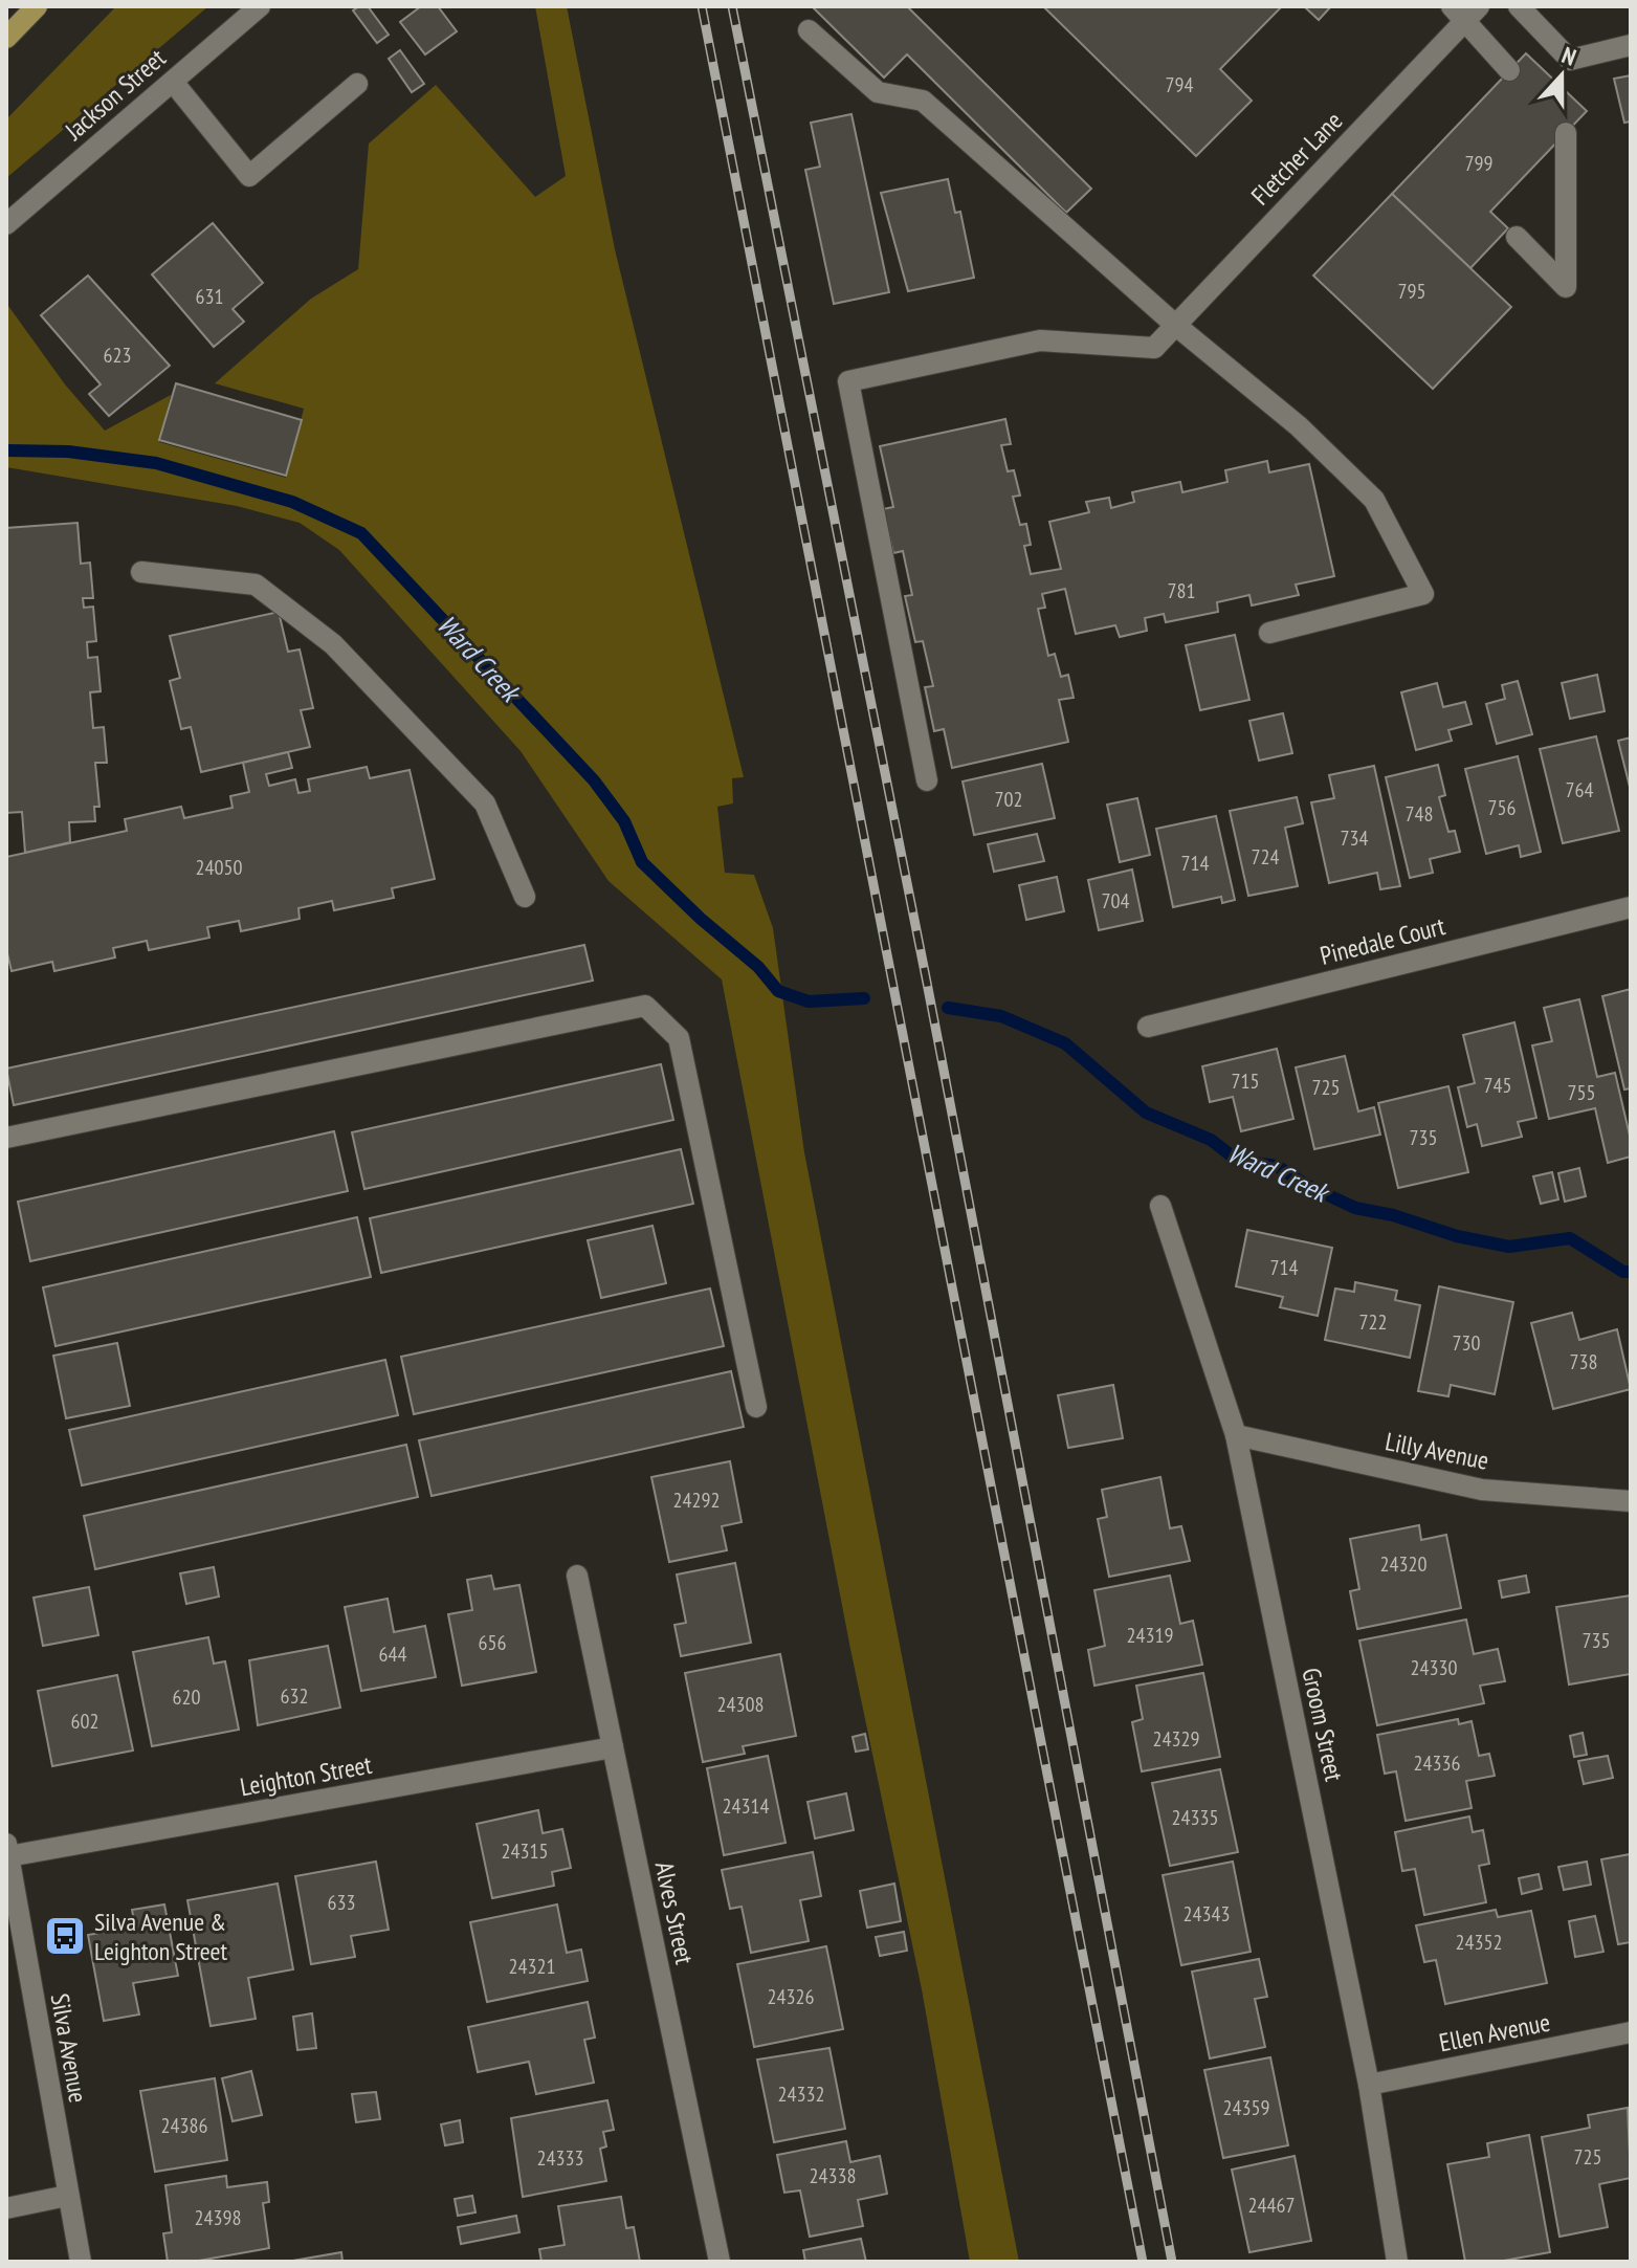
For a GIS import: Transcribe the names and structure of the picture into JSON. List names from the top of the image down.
{
  "streets": {
    "street": [
      "Jackson Street",
      "Fletcher Lane",
      "Pinedale Court",
      "Lilly Avenue",
      "Groom Street",
      "Leighton Street",
      "Alves Street",
      "Ellen Avenue",
      "Silva Avenue"
    ]
  },
  "crossings": [
    ["Lilly Avenue", "Groom Street"],
    ["Groom Street", "Ellen Avenue"],
    ["Leighton Street", "Alves Street"],
    ["Leighton Street", "Silva Avenue"]
  ],
  "water": ["Ward Creek"],
  "places": {
    "bus stop": ["Silva Avenue & Leighton Street"]
  },
  "house_numbers": [
    "794",
    "799",
    "795",
    "631",
    "623",
    "781",
    "764",
    "702",
    "756",
    "748",
    "734",
    "724",
    "714",
    "24050",
    "704",
    "715",
    "745",
    "725",
    "755",
    "735",
    "714",
    "722",
    "730",
    "738",
    "24292",
    "24320",
    "24319",
    "735",
    "656",
    "644",
    "24330",
    "632",
    "620",
    "24308",
    "602",
    "24329",
    "24336",
    "24314",
    "24335",
    "24315",
    "633",
    "24343",
    "24352",
    "24321",
    "24326",
    "24332",
    "24359",
    "24386",
    "725",
    "24333",
    "24338",
    "24467",
    "24398"
  ],
  "north": "top"
}
